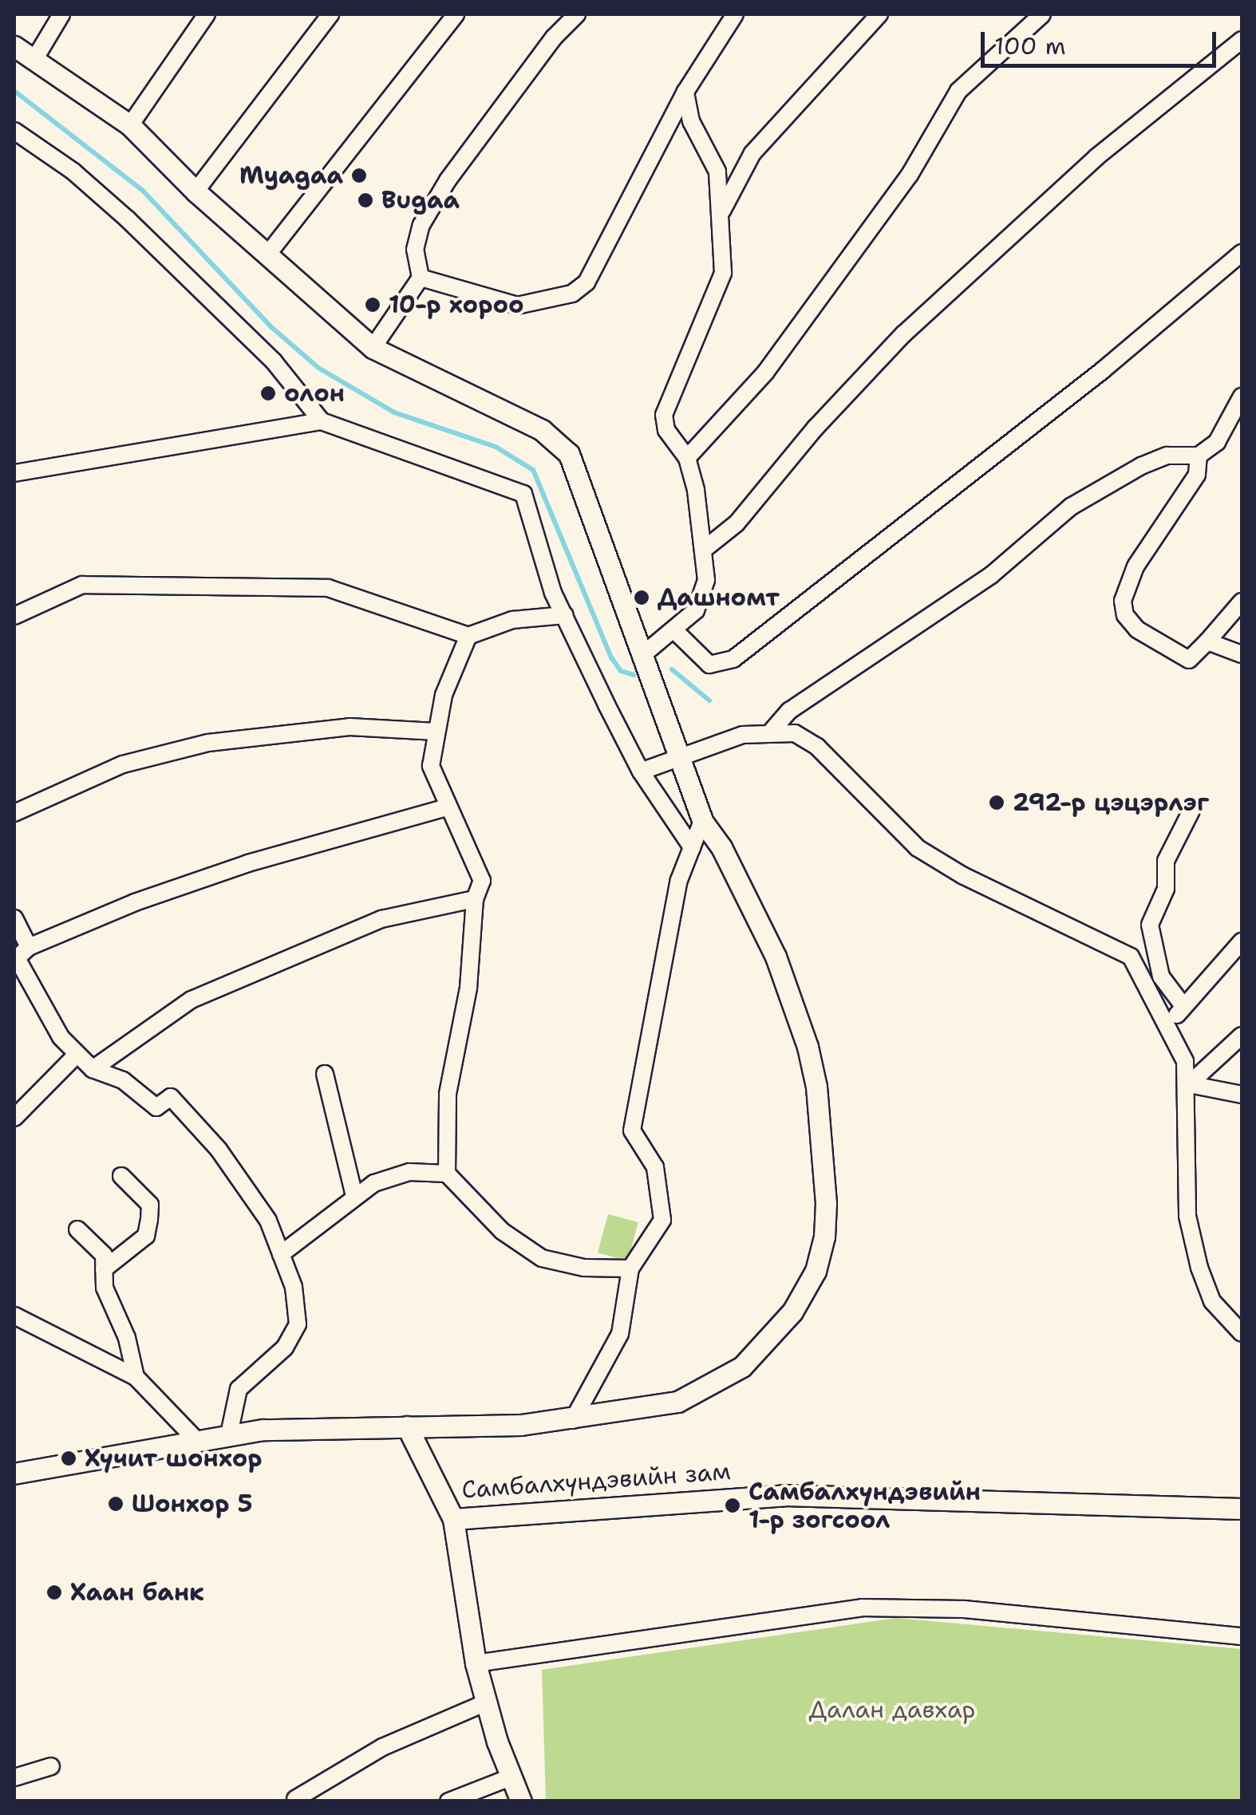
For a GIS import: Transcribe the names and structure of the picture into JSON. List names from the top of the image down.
{
  "streets": {
    "street": ["Самбалхүндэвийн зам"]
  },
  "parks": ["Далан давхар"],
  "places": [
    "Myagaa",
    "Bugaa",
    "10-р хороо",
    "олон",
    "Дашномт",
    "292-р цэцэрлэг",
    "Хүчит шонхор",
    "Шонхор 5",
    "Самбалхүндэвийн 1-р зогсоол",
    "Хаан банк"
  ],
  "scale_bar": "100 m"
}
